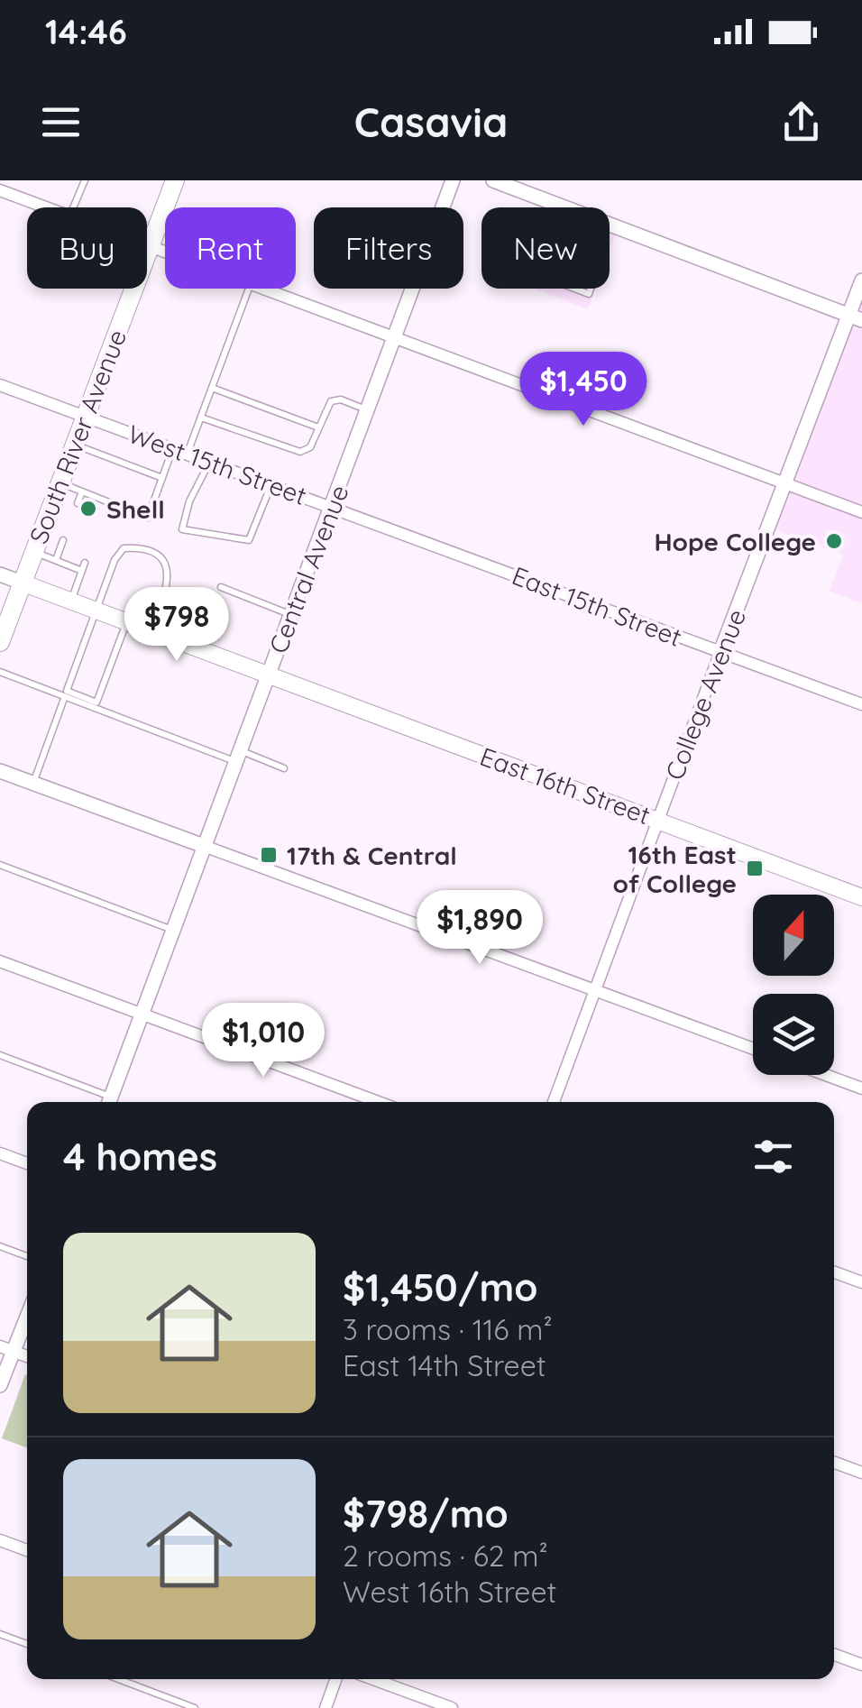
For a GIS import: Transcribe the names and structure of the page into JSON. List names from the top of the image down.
{
  "streets": {
    "main road": ["South River Avenue", "East 16th Street"],
    "street": [
      "West 15th Street",
      "Central Avenue",
      "East 15th Street",
      "College Avenue"
    ]
  },
  "crossings": [
    ["South River Avenue", "West 15th Street"],
    ["South River Avenue", "East 16th Street"],
    ["West 15th Street", "Central Avenue"],
    ["West 15th Street", "East 15th Street"],
    ["Central Avenue", "East 15th Street"],
    ["Central Avenue", "East 16th Street"],
    ["East 15th Street", "College Avenue"],
    ["College Avenue", "East 16th Street"]
  ],
  "places": {
    "other": ["Shell", "Hope College"],
    "transit": ["17th & Central", "16th East of College"]
  },
  "north": "top",
  "page": {
    "status": "14:46",
    "header": "Casavia",
    "chip": [
      "Buy",
      "Rent",
      "Filters",
      "New"
    ],
    "price": [
      "$1,450",
      "$798",
      "$1,890",
      "$1,010"
    ],
    "heading": "4 homes",
    "list": [
      {
        "name": "$1,450/mo",
        "note": "3 rooms · 116 m² · East 14th Street"
      },
      {
        "name": "$798/mo",
        "note": "2 rooms · 62 m² · West 16th Street"
      }
    ]
  }
}
